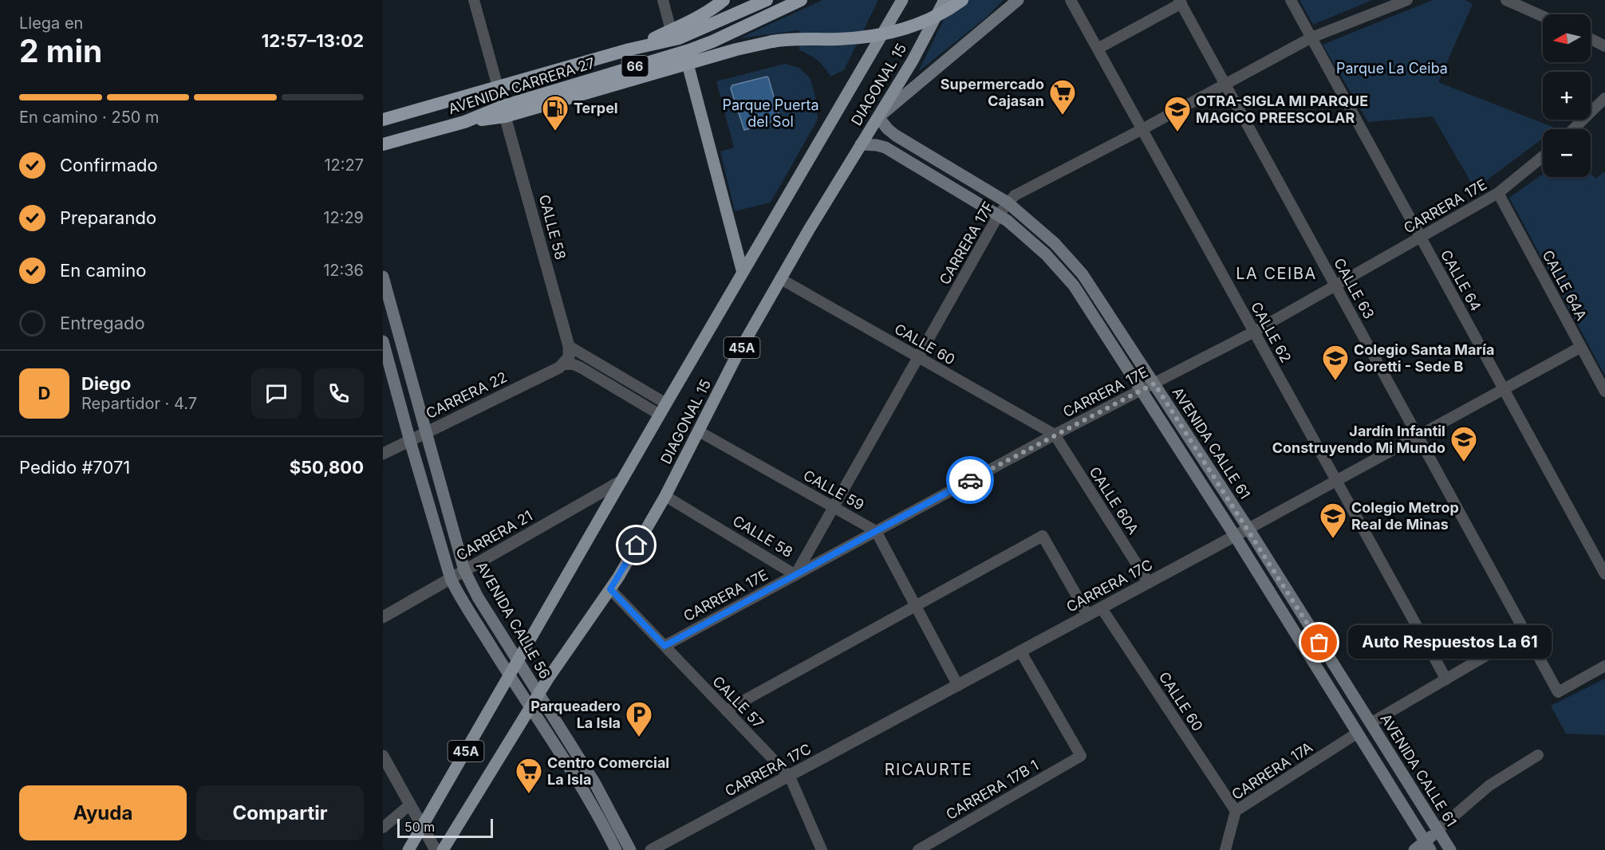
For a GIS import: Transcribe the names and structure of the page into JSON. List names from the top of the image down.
{
  "streets": {
    "highway": ["66", "AVENIDA CARRERA 27"],
    "main road": [
      "DIAGONAL 15",
      "45A",
      "AVENIDA CALLE 61",
      "AVENIDA CALLE 56"
    ],
    "street": [
      "CARRERA 17E",
      "CALLE 58",
      "CARRERA 17F",
      "CALLE 64",
      "CALLE 64A",
      "CALLE 63",
      "CALLE 62",
      "CALLE 60",
      "CARRERA 22",
      "CALLE 59",
      "CALLE 60A",
      "CARRERA 21",
      "CARRERA 17C",
      "CALLE 57",
      "CARRERA 17A",
      "CARRERA 17B 1"
    ]
  },
  "crossings": [
    ["DIAGONAL 15", "CALLE 58"],
    ["DIAGONAL 15", "CALLE 60"],
    ["DIAGONAL 15", "AVENIDA CALLE 61"],
    ["DIAGONAL 15", "CALLE 59"],
    ["DIAGONAL 15", "CARRERA 21"],
    ["DIAGONAL 15", "AVENIDA CALLE 56"],
    ["DIAGONAL 15", "CALLE 57"],
    ["CARRERA 17E", "CALLE 58"],
    ["CARRERA 17E", "CARRERA 17F"],
    ["CARRERA 17E", "CALLE 64"],
    ["CARRERA 17E", "CALLE 64A"],
    ["CARRERA 17E", "CALLE 63"],
    ["CARRERA 17E", "CALLE 62"],
    ["CARRERA 17E", "CALLE 60"],
    ["CARRERA 17E", "AVENIDA CALLE 61"],
    ["CARRERA 17E", "CALLE 59"],
    ["CARRERA 17E", "CALLE 60A"],
    ["CARRERA 17E", "CALLE 57"],
    ["CALLE 58", "CARRERA 17F"],
    ["CARRERA 17F", "CALLE 64"],
    ["CARRERA 17F", "CALLE 63"],
    ["CARRERA 17F", "CALLE 62"],
    ["CARRERA 17F", "CALLE 60"],
    ["CARRERA 17F", "AVENIDA CALLE 61"],
    ["CARRERA 17F", "CALLE 59"],
    ["CALLE 64", "CARRERA 17C"],
    ["CALLE 64A", "CARRERA 17C"],
    ["CALLE 63", "CARRERA 17C"],
    ["CALLE 62", "CARRERA 17C"],
    ["CALLE 60", "CALLE 60A"],
    ["CALLE 60", "CARRERA 17C"],
    ["CALLE 60", "CARRERA 17A"],
    ["CARRERA 22", "AVENIDA CALLE 56"],
    ["AVENIDA CALLE 61", "CARRERA 17C"],
    ["AVENIDA CALLE 61", "CARRERA 17A"],
    ["CALLE 60A", "CARRERA 17C"],
    ["CARRERA 21", "AVENIDA CALLE 56"],
    ["CARRERA 17C", "CALLE 57"],
    ["CARRERA 17C", "CARRERA 17B 1"]
  ],
  "districts": ["LA CEIBA", "RICAURTE"],
  "parks": ["Parque La Ceiba", "Parque Puerta del Sol"],
  "places": {
    "supermarket": ["Supermercado Cajasan", "Centro Comercial La Isla"],
    "fuel station": ["Terpel"],
    "school or university": [
      "OTRA-SIGLA MI PARQUE MAGICO PREESCOLAR",
      "Colegio Santa María Goretti - Sede B",
      "Jardín Infantil Construyendo Mi Mundo",
      "Colegio Metrop Real de Minas"
    ],
    "other": ["Auto Respuestos La 61"],
    "parking": ["Parqueadero La Isla"]
  },
  "scale_bar": "50 m",
  "north": "left",
  "page": {
    "heading": ["2 min", "Llega en", "12:57–13:02"],
    "panel": [
      "Diego",
      "Repartidor · 4.7",
      "Pedido #7071",
      "$50,800"
    ],
    "map_buttons": ["+", "−"],
    "bar": "En camino · 250 m",
    "list": [
      ["Confirmado", "12:27"],
      ["Preparando", "12:29"],
      ["En camino", "12:36"],
      "Entregado"
    ],
    "round": "D",
    "bubble": "Auto Respuestos La 61",
    "buttons": ["Ayuda", "Compartir"],
    "scale": "50 m"
  }
}
